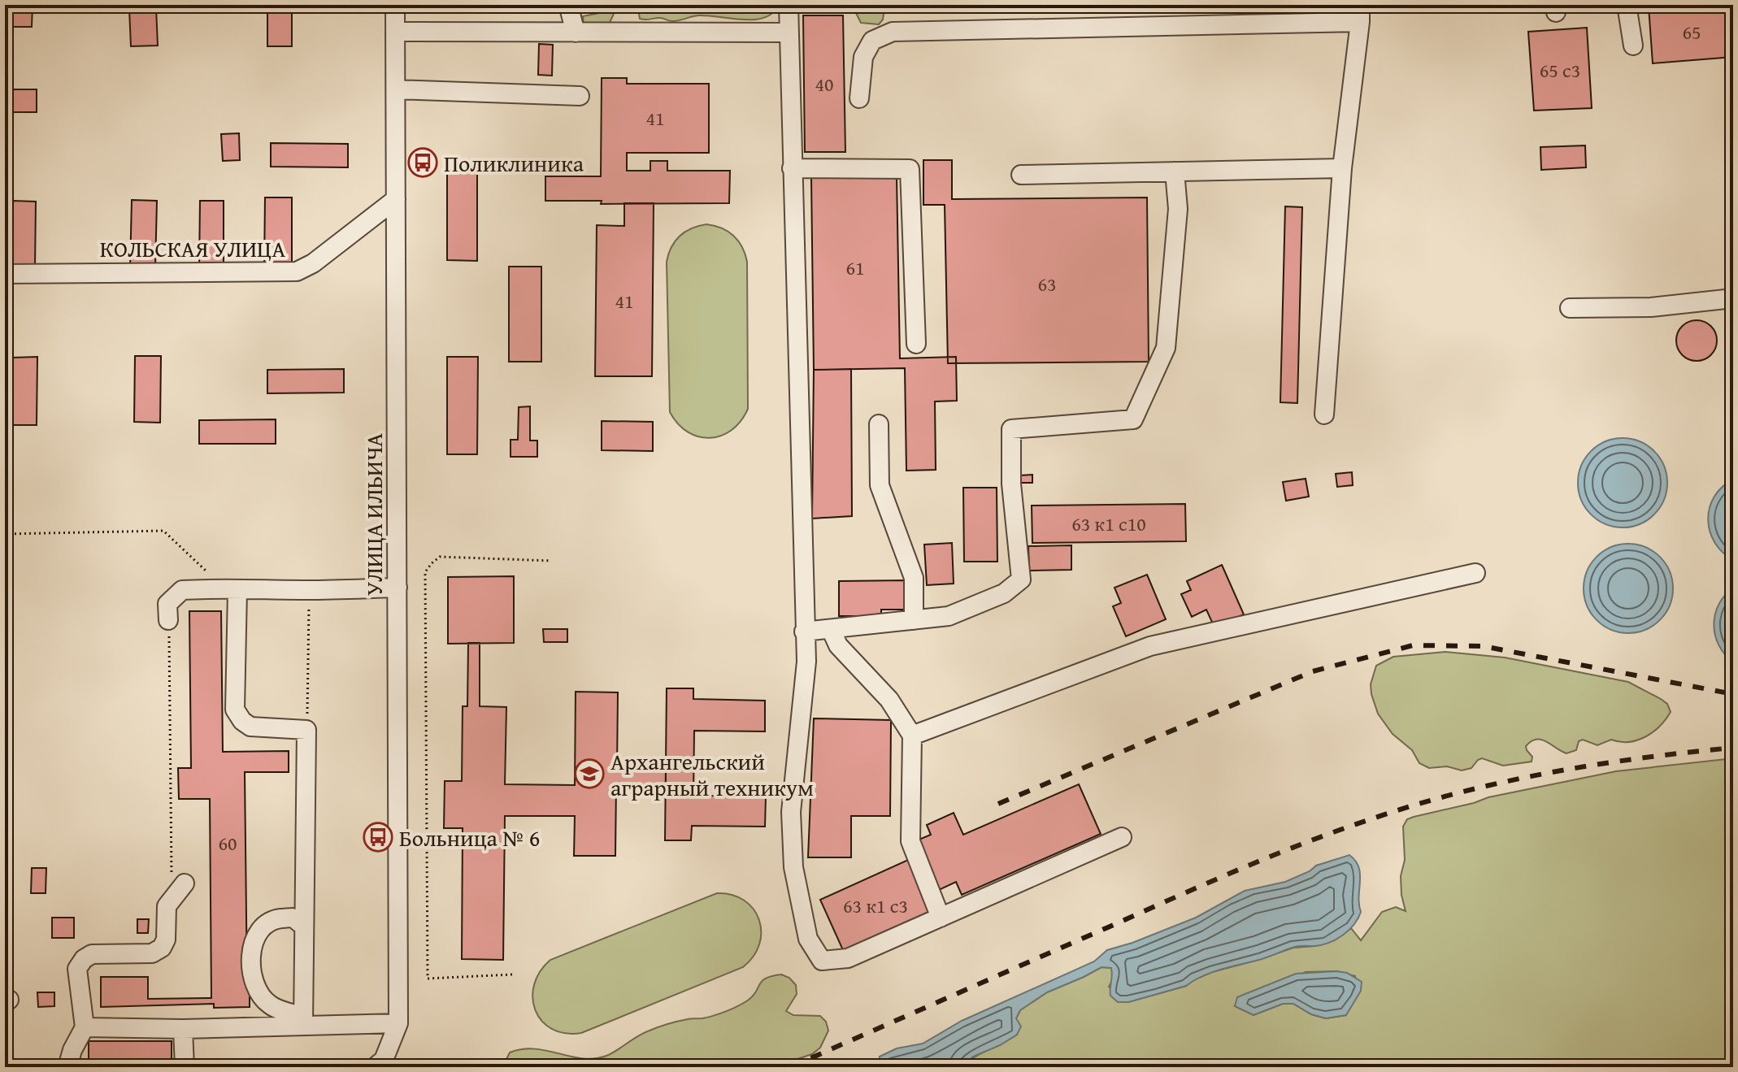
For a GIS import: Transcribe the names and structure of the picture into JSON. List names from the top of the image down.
{
  "streets": {
    "street": ["КОЛЬСКАЯ УЛИЦА", "УЛИЦА ИЛЬИЧА"]
  },
  "crossings": [
    ["КОЛЬСКАЯ УЛИЦА", "УЛИЦА ИЛЬИЧА"]
  ],
  "places": {
    "bus stop": ["Поликлиника", "Больница № 6"],
    "school or university": ["Архангельский аграрный техникум"]
  },
  "house_numbers": [
    "65",
    "65 с3",
    "40",
    "41",
    "61",
    "63",
    "41",
    "63 к1 с10",
    "60",
    "63 к1 с3"
  ]
}
